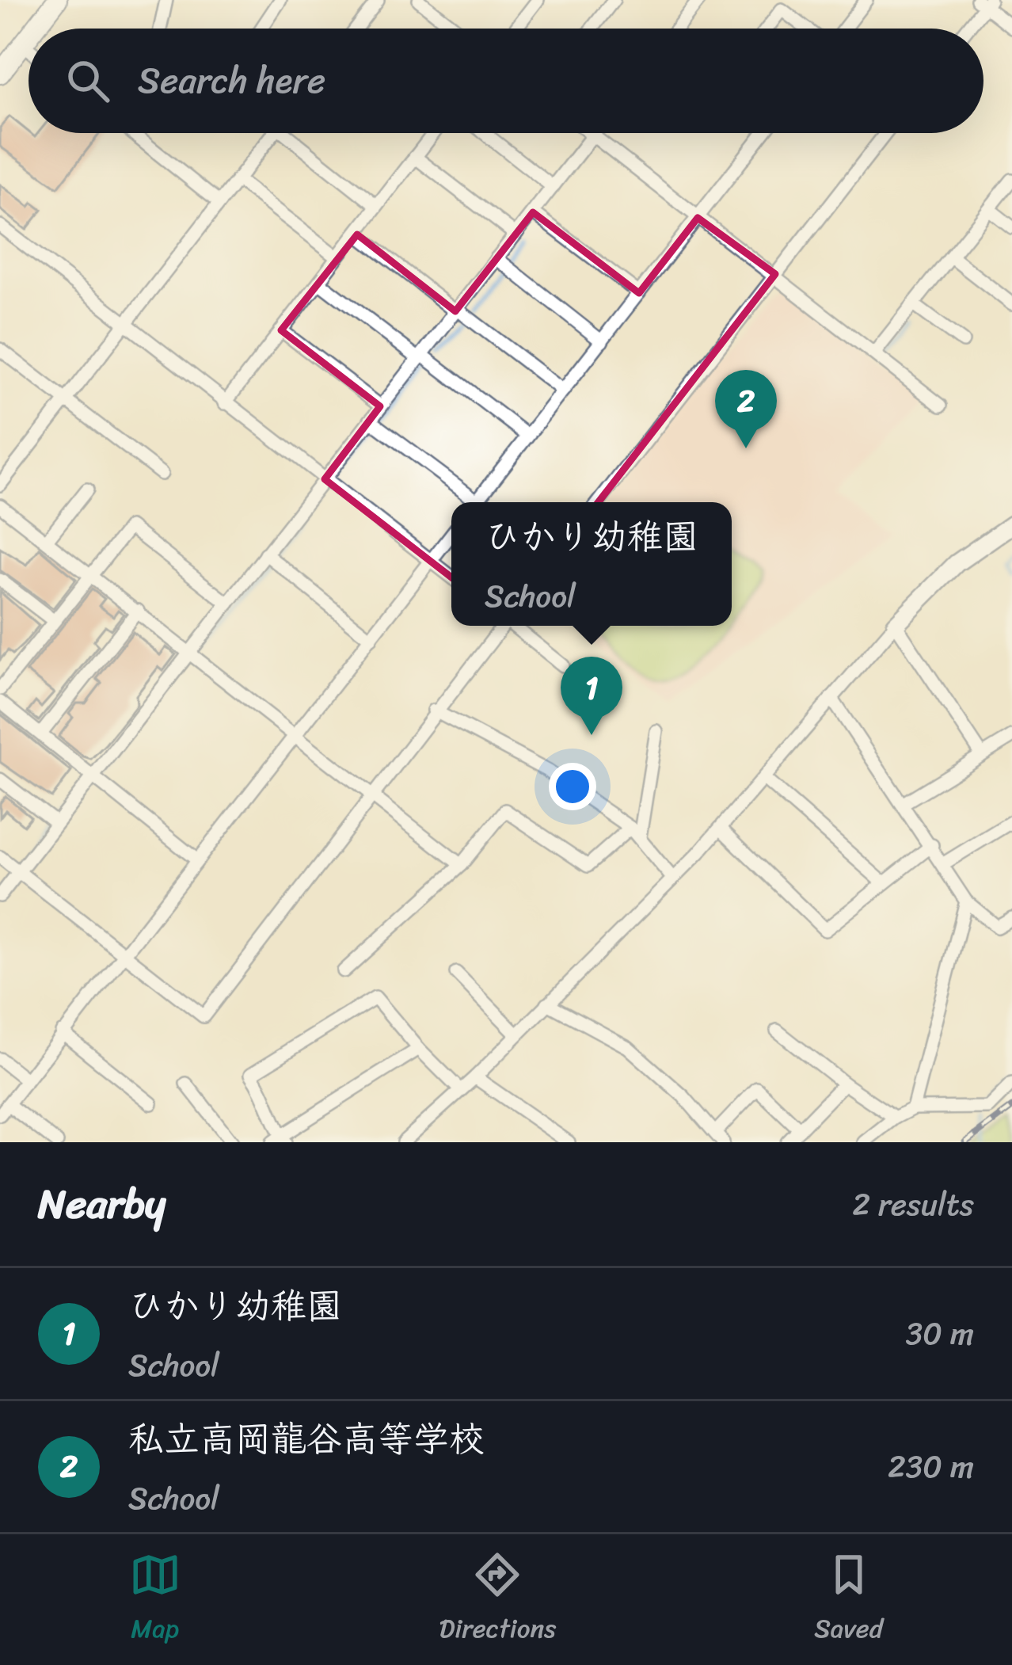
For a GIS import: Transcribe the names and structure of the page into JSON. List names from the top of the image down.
{
  "page": {
    "search": "Search here",
    "pins": ["2", "1"],
    "popup": ["ひかり幼稚園", "School"],
    "heading": ["Nearby", "2 results"],
    "list": [
      {
        "mark": "1",
        "name": "ひかり幼稚園",
        "note": "School",
        "value": "30 m"
      },
      {
        "mark": "2",
        "name": "私立高岡龍谷高等学校",
        "note": "School",
        "value": "230 m"
      }
    ],
    "nav": ["Map", "Directions", "Saved"]
  }
}
